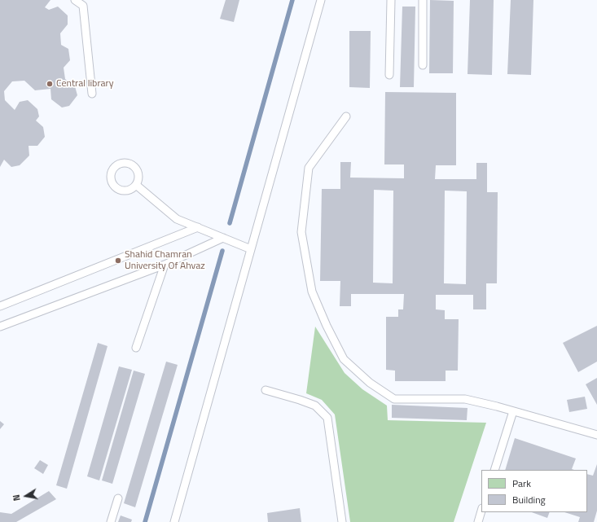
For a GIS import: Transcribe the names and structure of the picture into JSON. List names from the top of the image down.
{
  "places": ["Central library", "Shahid Chamran University Of Ahvaz"],
  "legend": ["Park", "Building"],
  "north": "left"
}
